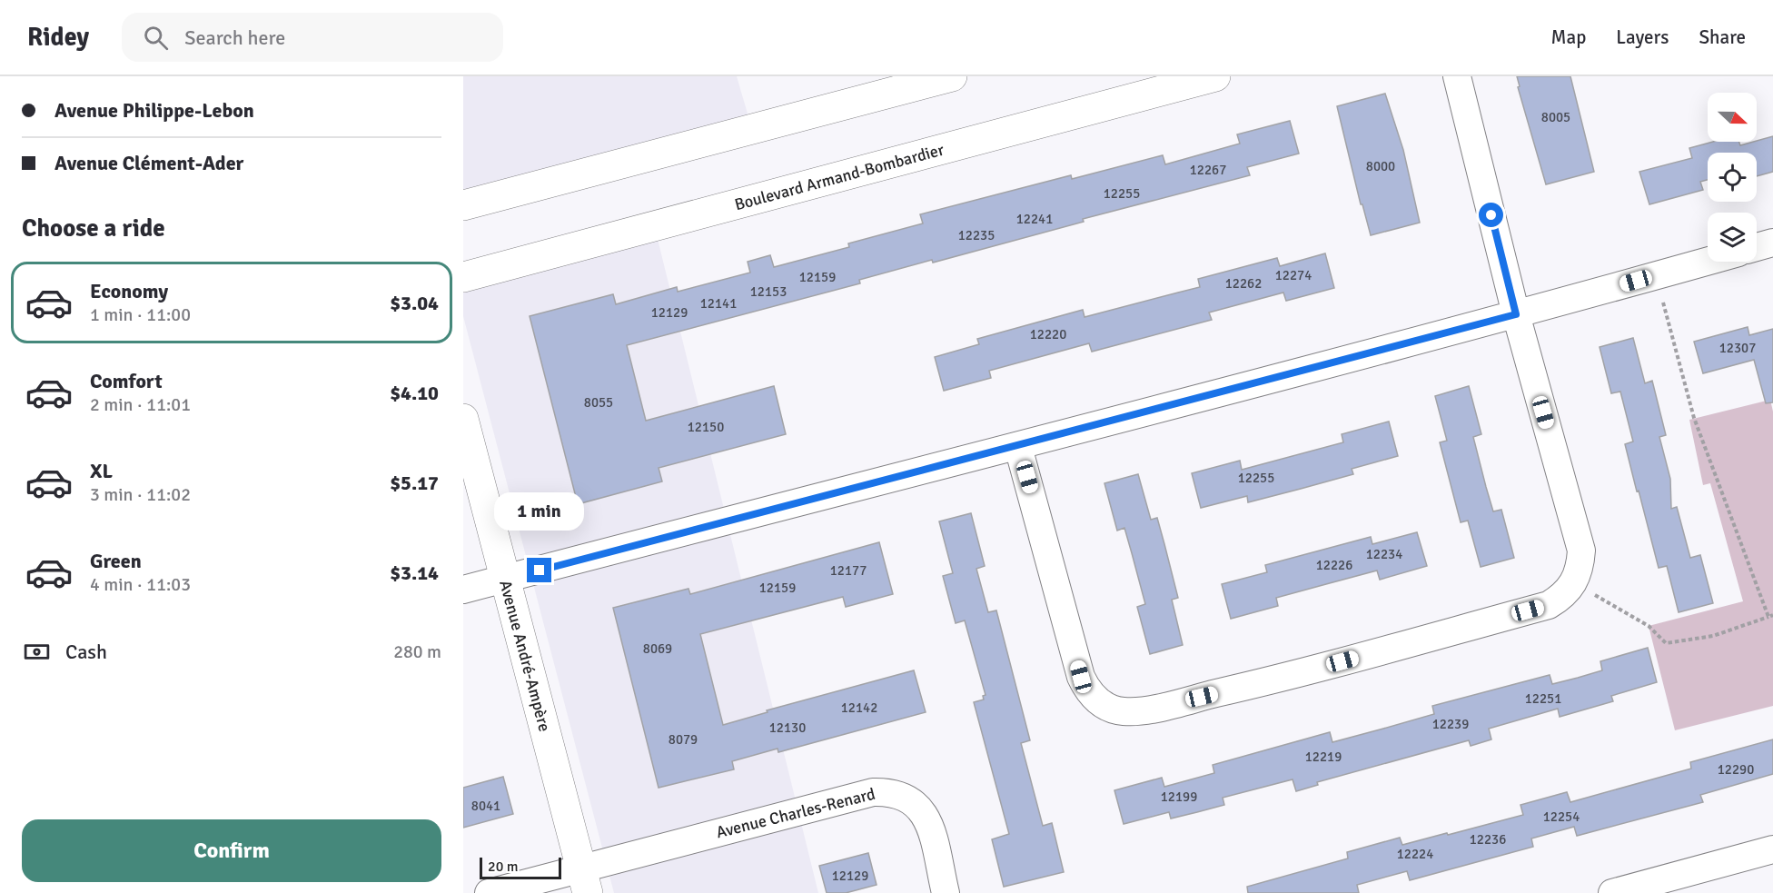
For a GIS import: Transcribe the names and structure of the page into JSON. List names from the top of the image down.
{
  "streets": {
    "street": ["Boulevard Armand-Bombardier", "Avenue André-Ampère", "Avenue Charles-Renard"]
  },
  "crossings": [
    ["Avenue André-Ampère", "Avenue Charles-Renard"]
  ],
  "house_numbers": [
    "8005",
    "8000",
    "12267",
    "12255",
    "12241",
    "12235",
    "12274",
    "12159",
    "12262",
    "12153",
    "12141",
    "12129",
    "12220",
    "12307",
    "8055",
    "12150",
    "12255",
    "12234",
    "12226",
    "12177",
    "12159",
    "8069",
    "12251",
    "12142",
    "12239",
    "12130",
    "8079",
    "12219",
    "12290",
    "12199",
    "8041",
    "12254",
    "12236",
    "12224",
    "12129"
  ],
  "scale_bar": "20 m",
  "north": "right",
  "page": {
    "header": "Ridey",
    "search": "Search here",
    "nav": ["Map", "Layers", "Share"],
    "banner": ["Avenue Philippe-Lebon", "Avenue Clément-Ader"],
    "heading": "Choose a ride",
    "list": [
      {
        "name": "Economy",
        "note": "1 min · 11:00",
        "value": "$3.04"
      },
      {
        "name": "Comfort",
        "note": "2 min · 11:01",
        "value": "$4.10"
      },
      {
        "name": "XL",
        "note": "3 min · 11:02",
        "value": "$5.17"
      },
      {
        "name": "Green",
        "note": "4 min · 11:03",
        "value": "$3.14"
      }
    ],
    "bubble": "1 min",
    "pay": ["Cash", "280 m"],
    "buttons": "Confirm",
    "scale": "20 m"
  }
}
